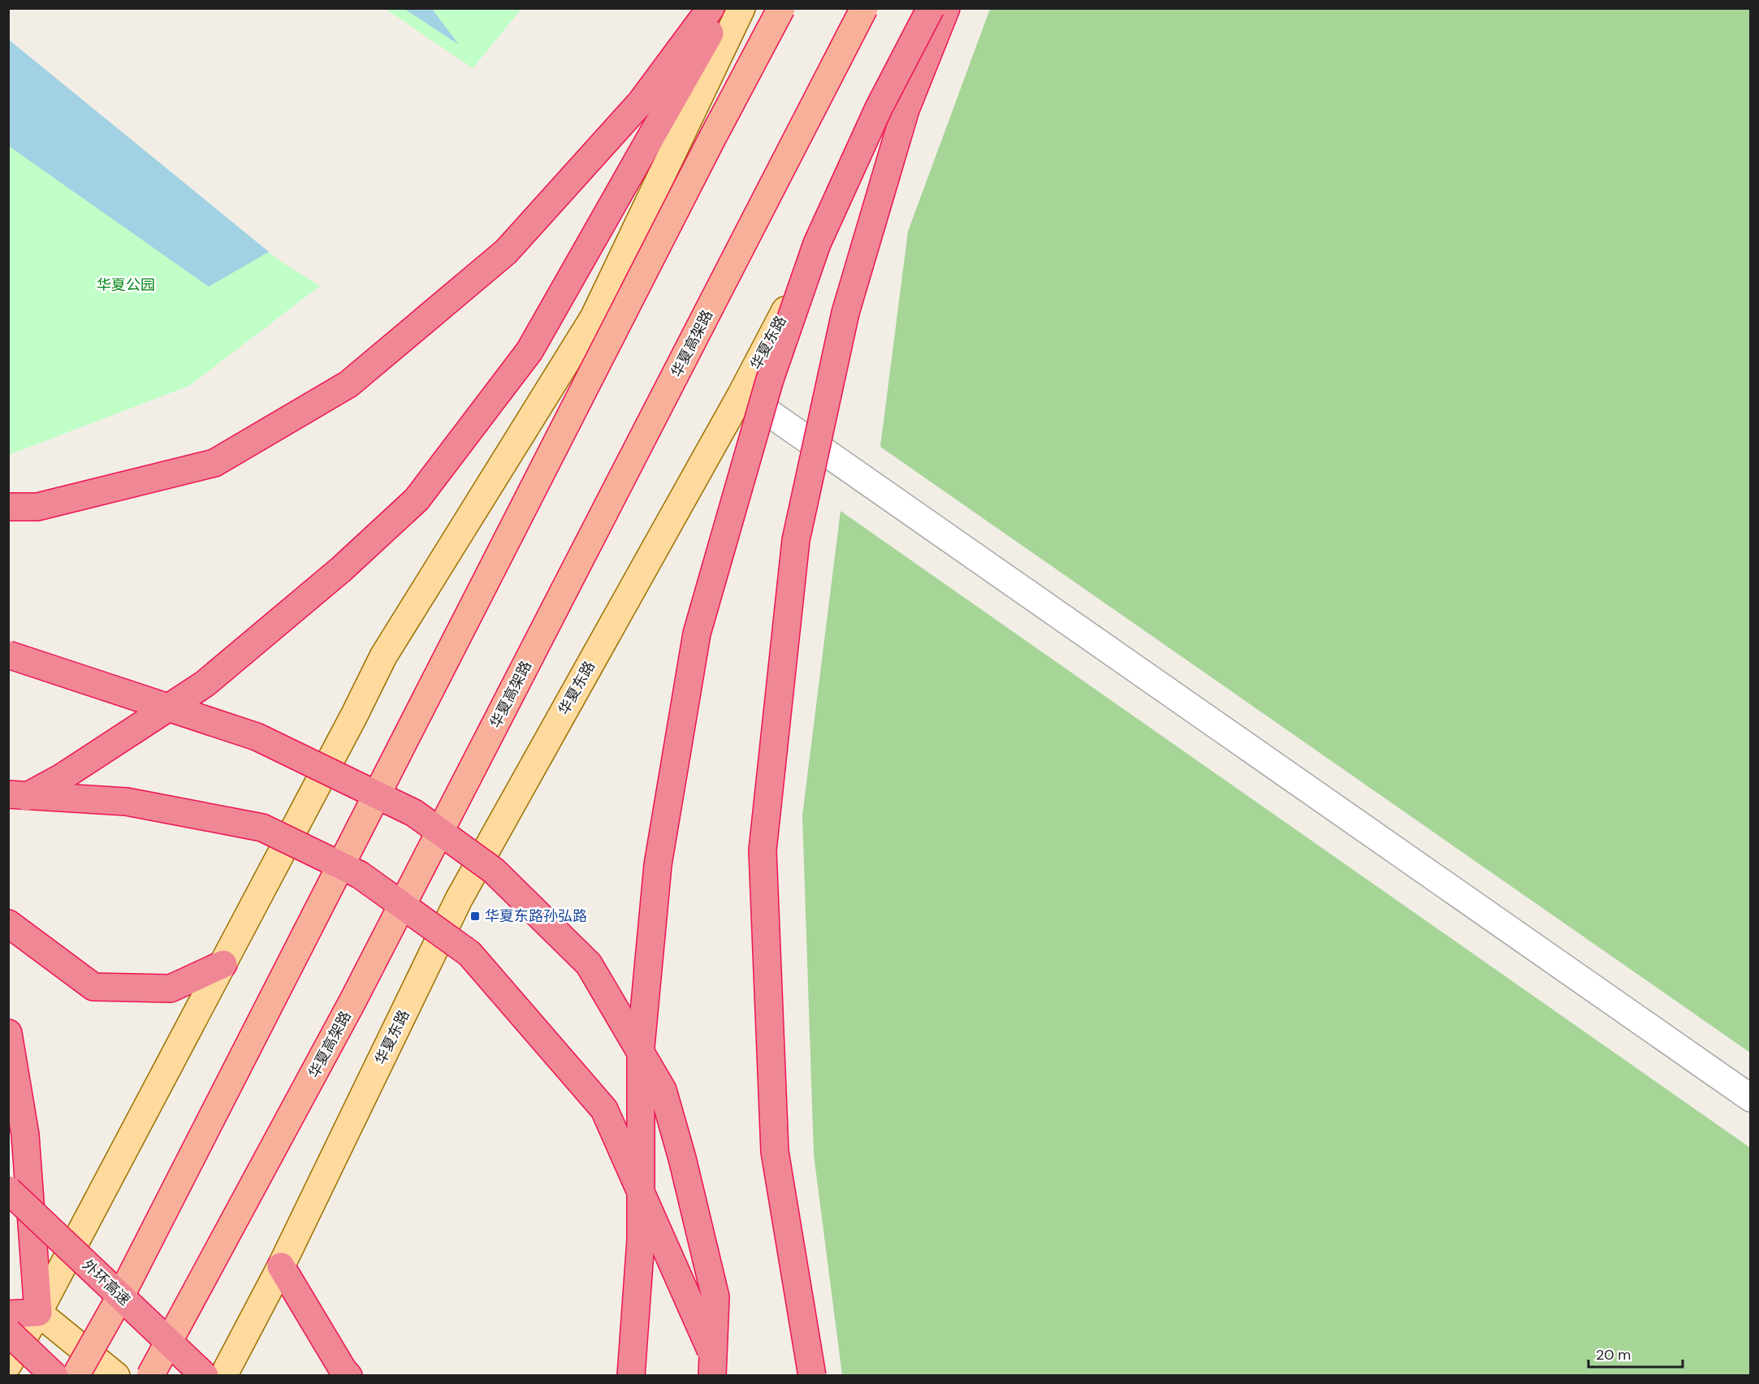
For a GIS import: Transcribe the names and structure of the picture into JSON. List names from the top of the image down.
{
  "streets": {
    "highway": ["华夏高架路", "外环高速"],
    "main road": ["华夏东路"]
  },
  "parks": ["华夏公园"],
  "places": {
    "transit": ["华夏东路孙弘路"]
  },
  "scale_bar": "20 m"
}
